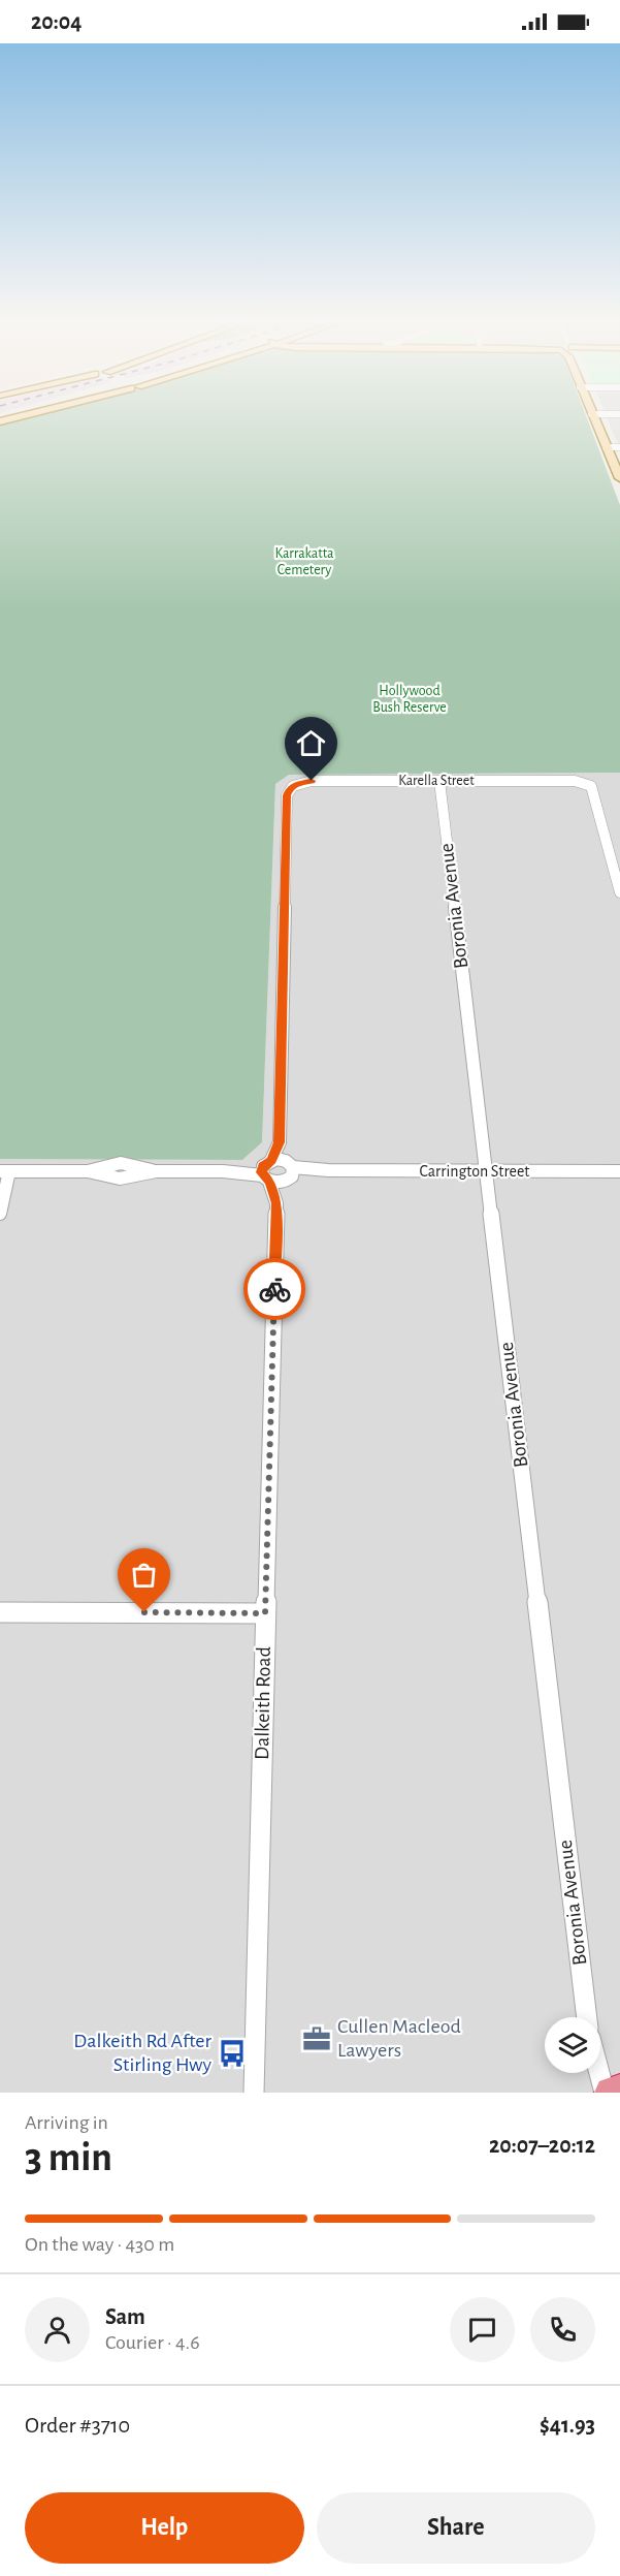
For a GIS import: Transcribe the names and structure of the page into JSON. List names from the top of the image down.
{
  "streets": {
    "street": [
      "Karella Street",
      "Boronia Avenue",
      "Carrington Street",
      "Dalkeith Road"
    ]
  },
  "crossings": [
    ["Karella Street", "Boronia Avenue"],
    ["Boronia Avenue", "Carrington Street"],
    ["Carrington Street", "Dalkeith Road"]
  ],
  "parks": ["Karrakatta Cemetery", "Hollywood Bush Reserve"],
  "places": {
    "office": ["Cullen Macleod Lawyers"],
    "bus stop": ["Dalkeith Rd After Stirling Hwy"]
  },
  "page": {
    "status": "20:04",
    "heading": ["3 min", "Arriving in", "20:07–20:12"],
    "panel": [
      "Sam",
      "Courier · 4.6",
      "Order #3710",
      "$41.93"
    ],
    "bar": "On the way · 430 m",
    "buttons": ["Help", "Share"]
  }
}
